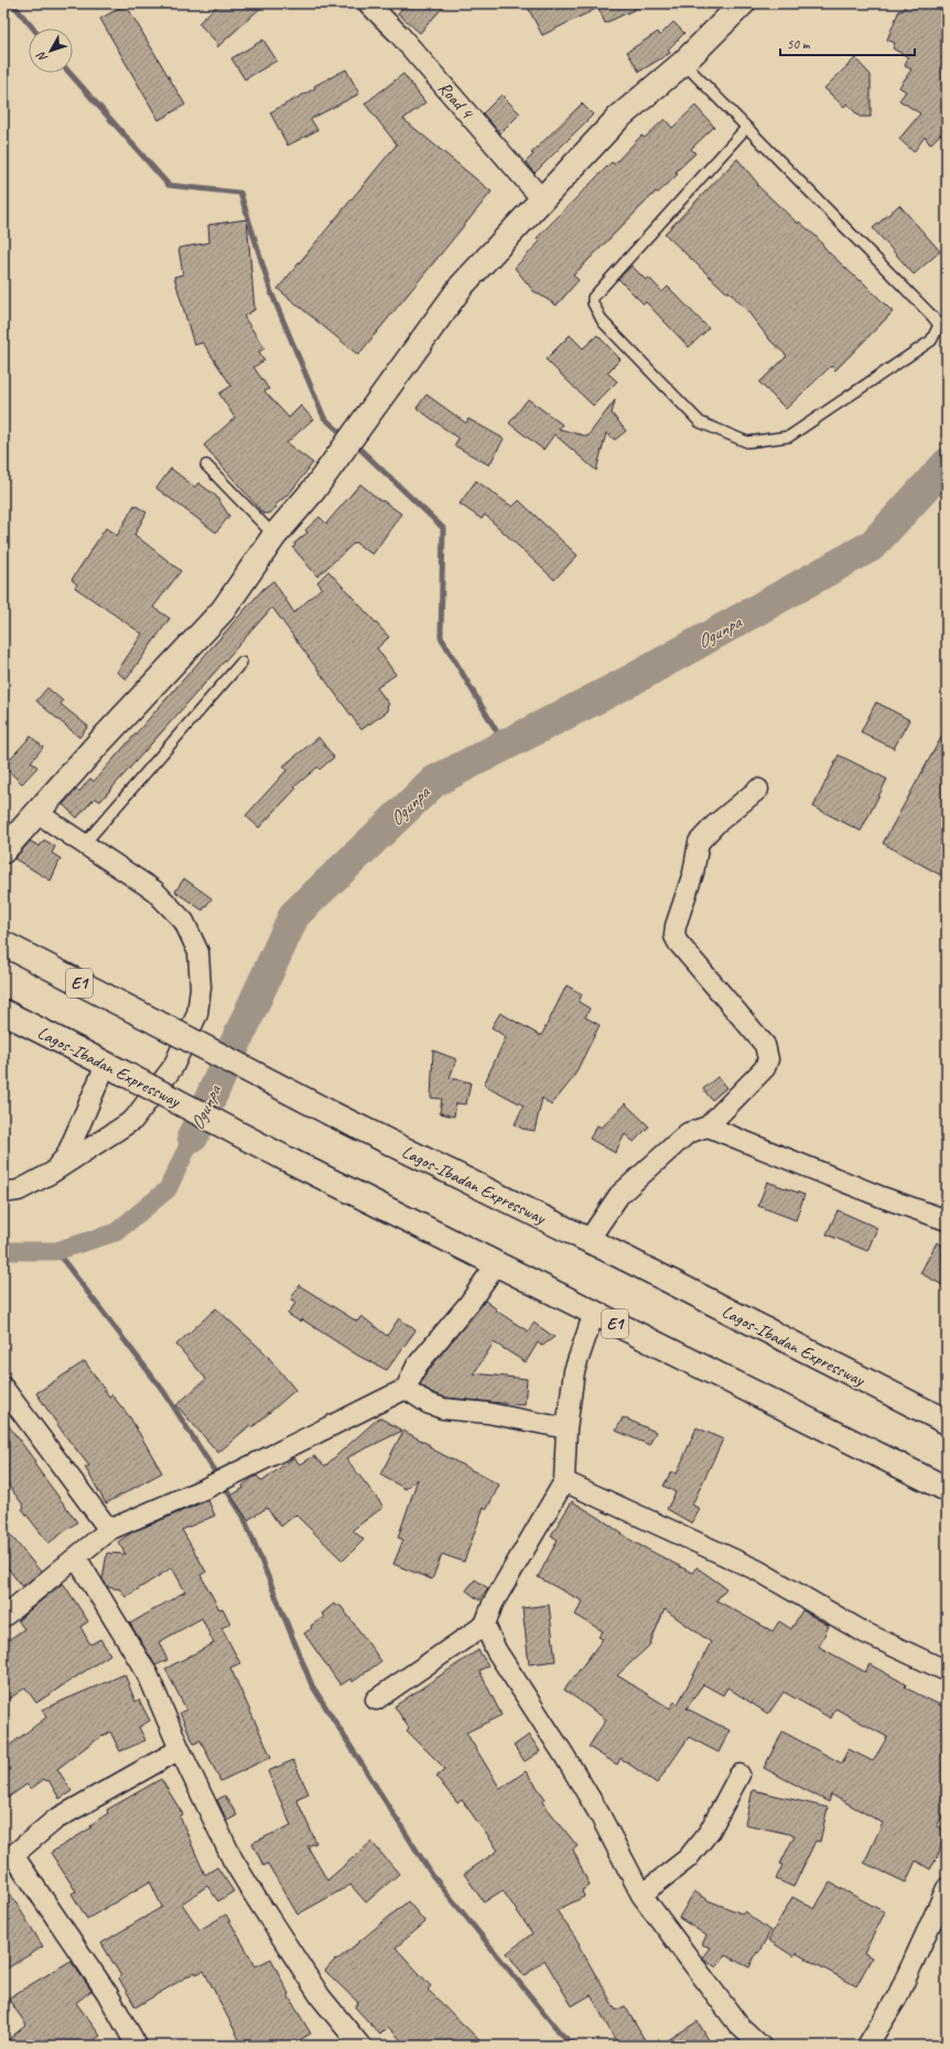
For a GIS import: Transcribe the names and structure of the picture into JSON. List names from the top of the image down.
{
  "streets": {
    "main road": ["E1", "Lagos-Ibadan Expressway"],
    "street": ["Road 4"]
  },
  "water": ["Ogunpa"],
  "scale_bar": "50 m",
  "north": "bottom left"
}
